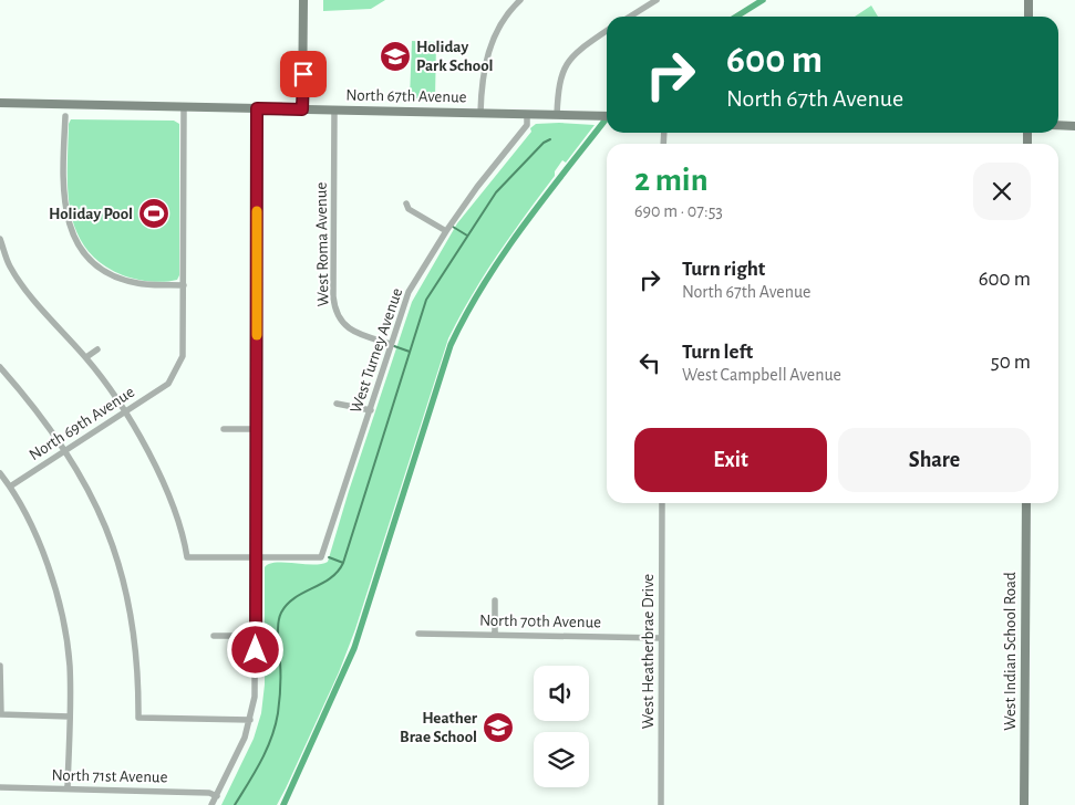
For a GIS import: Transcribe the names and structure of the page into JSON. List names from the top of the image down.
{
  "streets": {
    "main road": ["North 67th Avenue", "West Indian School Road"],
    "street": [
      "West Roma Avenue",
      "West Turney Avenue",
      "North 69th Avenue",
      "North 70th Avenue",
      "West Heatherbrae Drive",
      "North 71st Avenue"
    ]
  },
  "crossings": [
    ["North 67th Avenue", "West Roma Avenue"],
    ["North 67th Avenue", "West Turney Avenue"],
    ["West Roma Avenue", "West Turney Avenue"],
    ["North 70th Avenue", "West Heatherbrae Drive"]
  ],
  "places": {
    "school or university": ["Holiday Park School", "Heather Brae School"],
    "sports": ["Holiday Pool"]
  },
  "page": {
    "turn": ["600 m", "North 67th Avenue"],
    "heading": ["2 min", "690 m · 07:53"],
    "list": [
      {
        "name": "Turn right",
        "note": "North 67th Avenue",
        "value": "600 m"
      },
      {
        "name": "Turn left",
        "note": "West Campbell Avenue",
        "value": "50 m"
      }
    ],
    "buttons": ["Exit", "Share"]
  }
}
